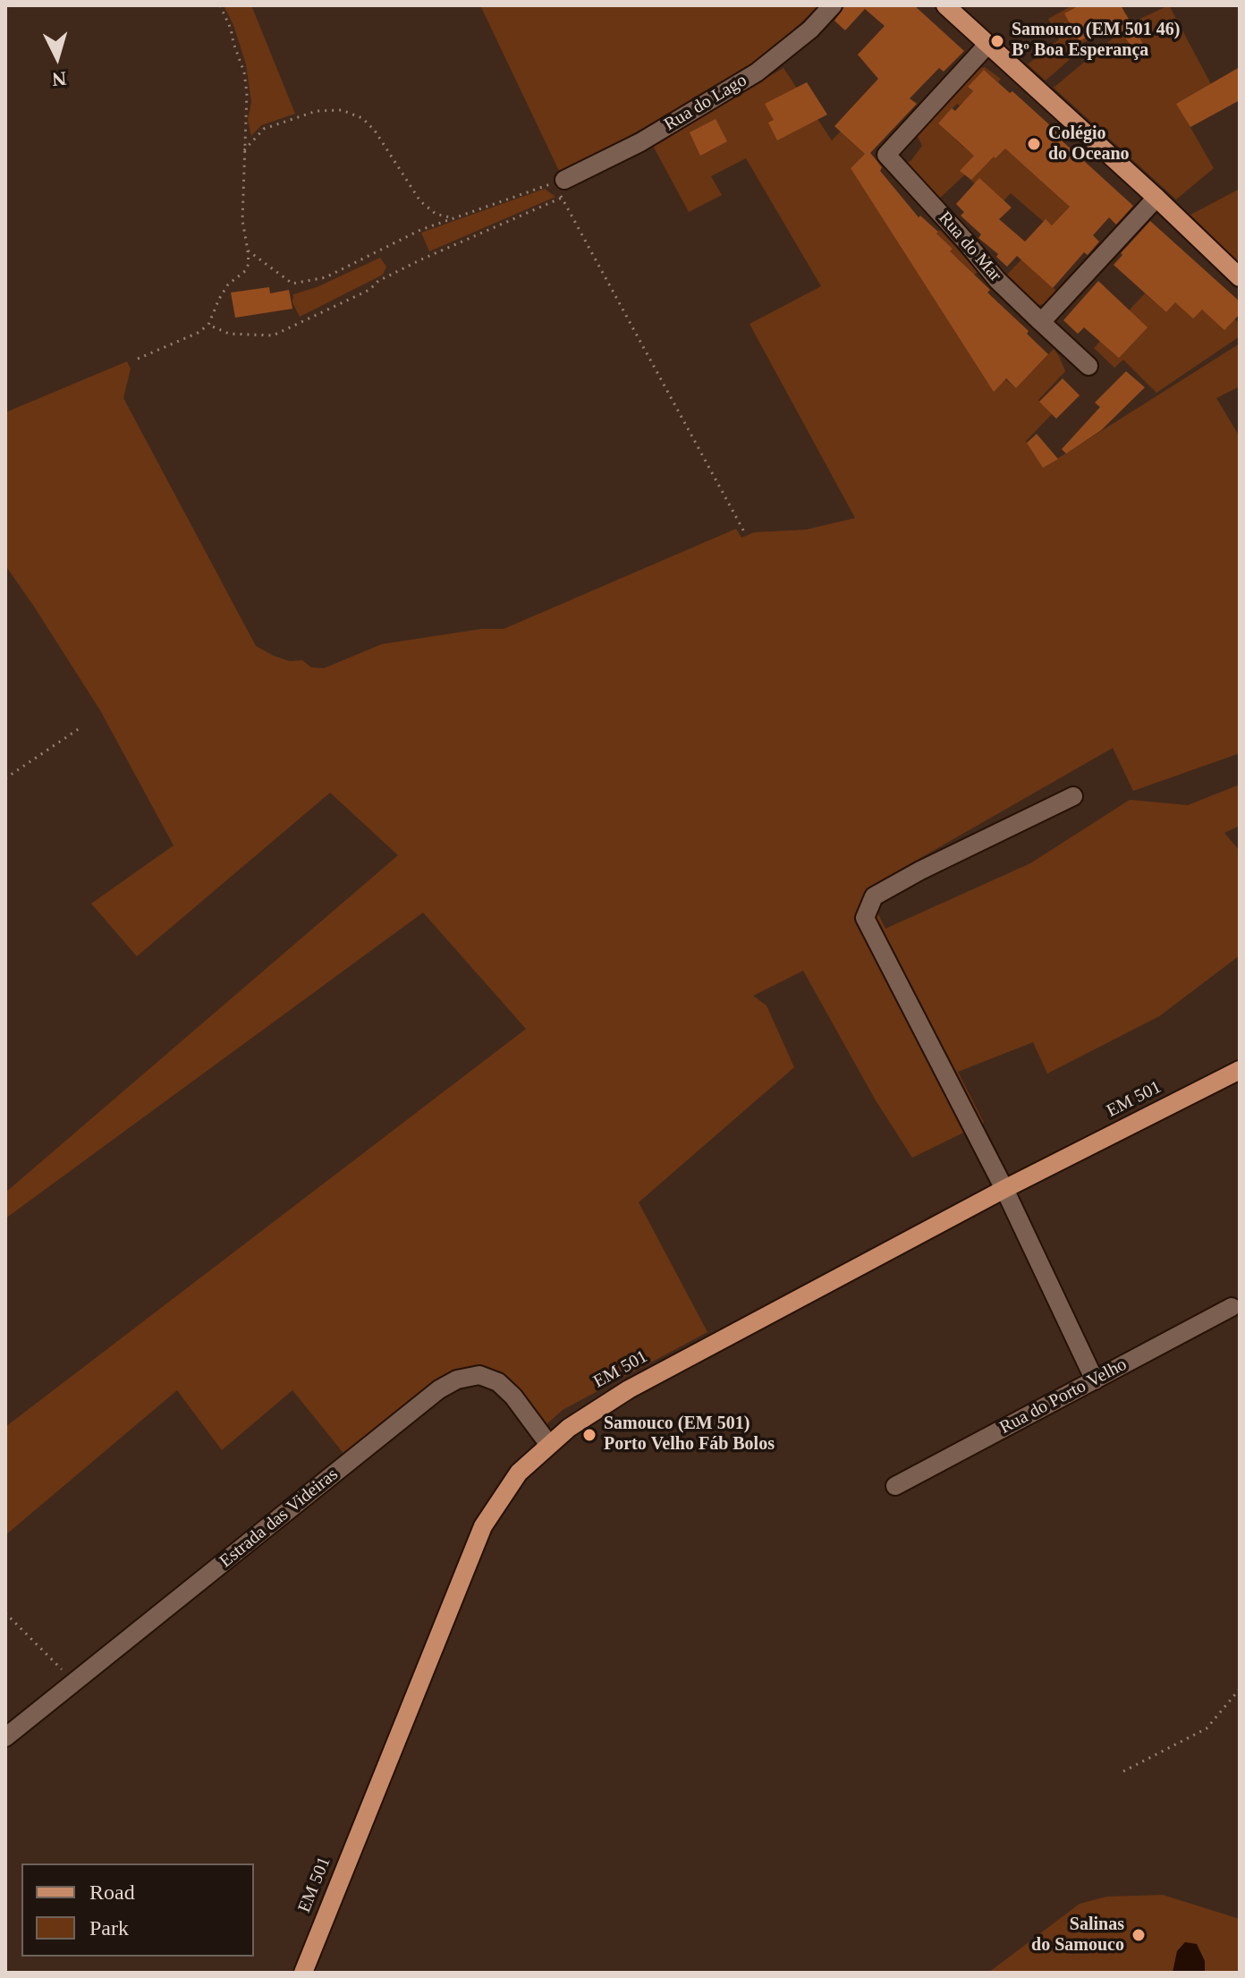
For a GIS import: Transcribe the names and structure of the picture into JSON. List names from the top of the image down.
{
  "streets": {
    "main road": ["EM 501"],
    "street": [
      "Rua do Lago",
      "Rua do Mar",
      "Rua do Porto Velho",
      "Estrada das Videiras"
    ]
  },
  "crossings": [
    ["EM 501", "Estrada das Videiras"]
  ],
  "places": [
    "Samouco (EM 501 46) Bº Boa Esperança",
    "Colégio do Oceano",
    "Samouco (EM 501) Porto Velho Fáb Bolos",
    "Salinas do Samouco"
  ],
  "legend": ["Road", "Park"],
  "north": "bottom"
}
